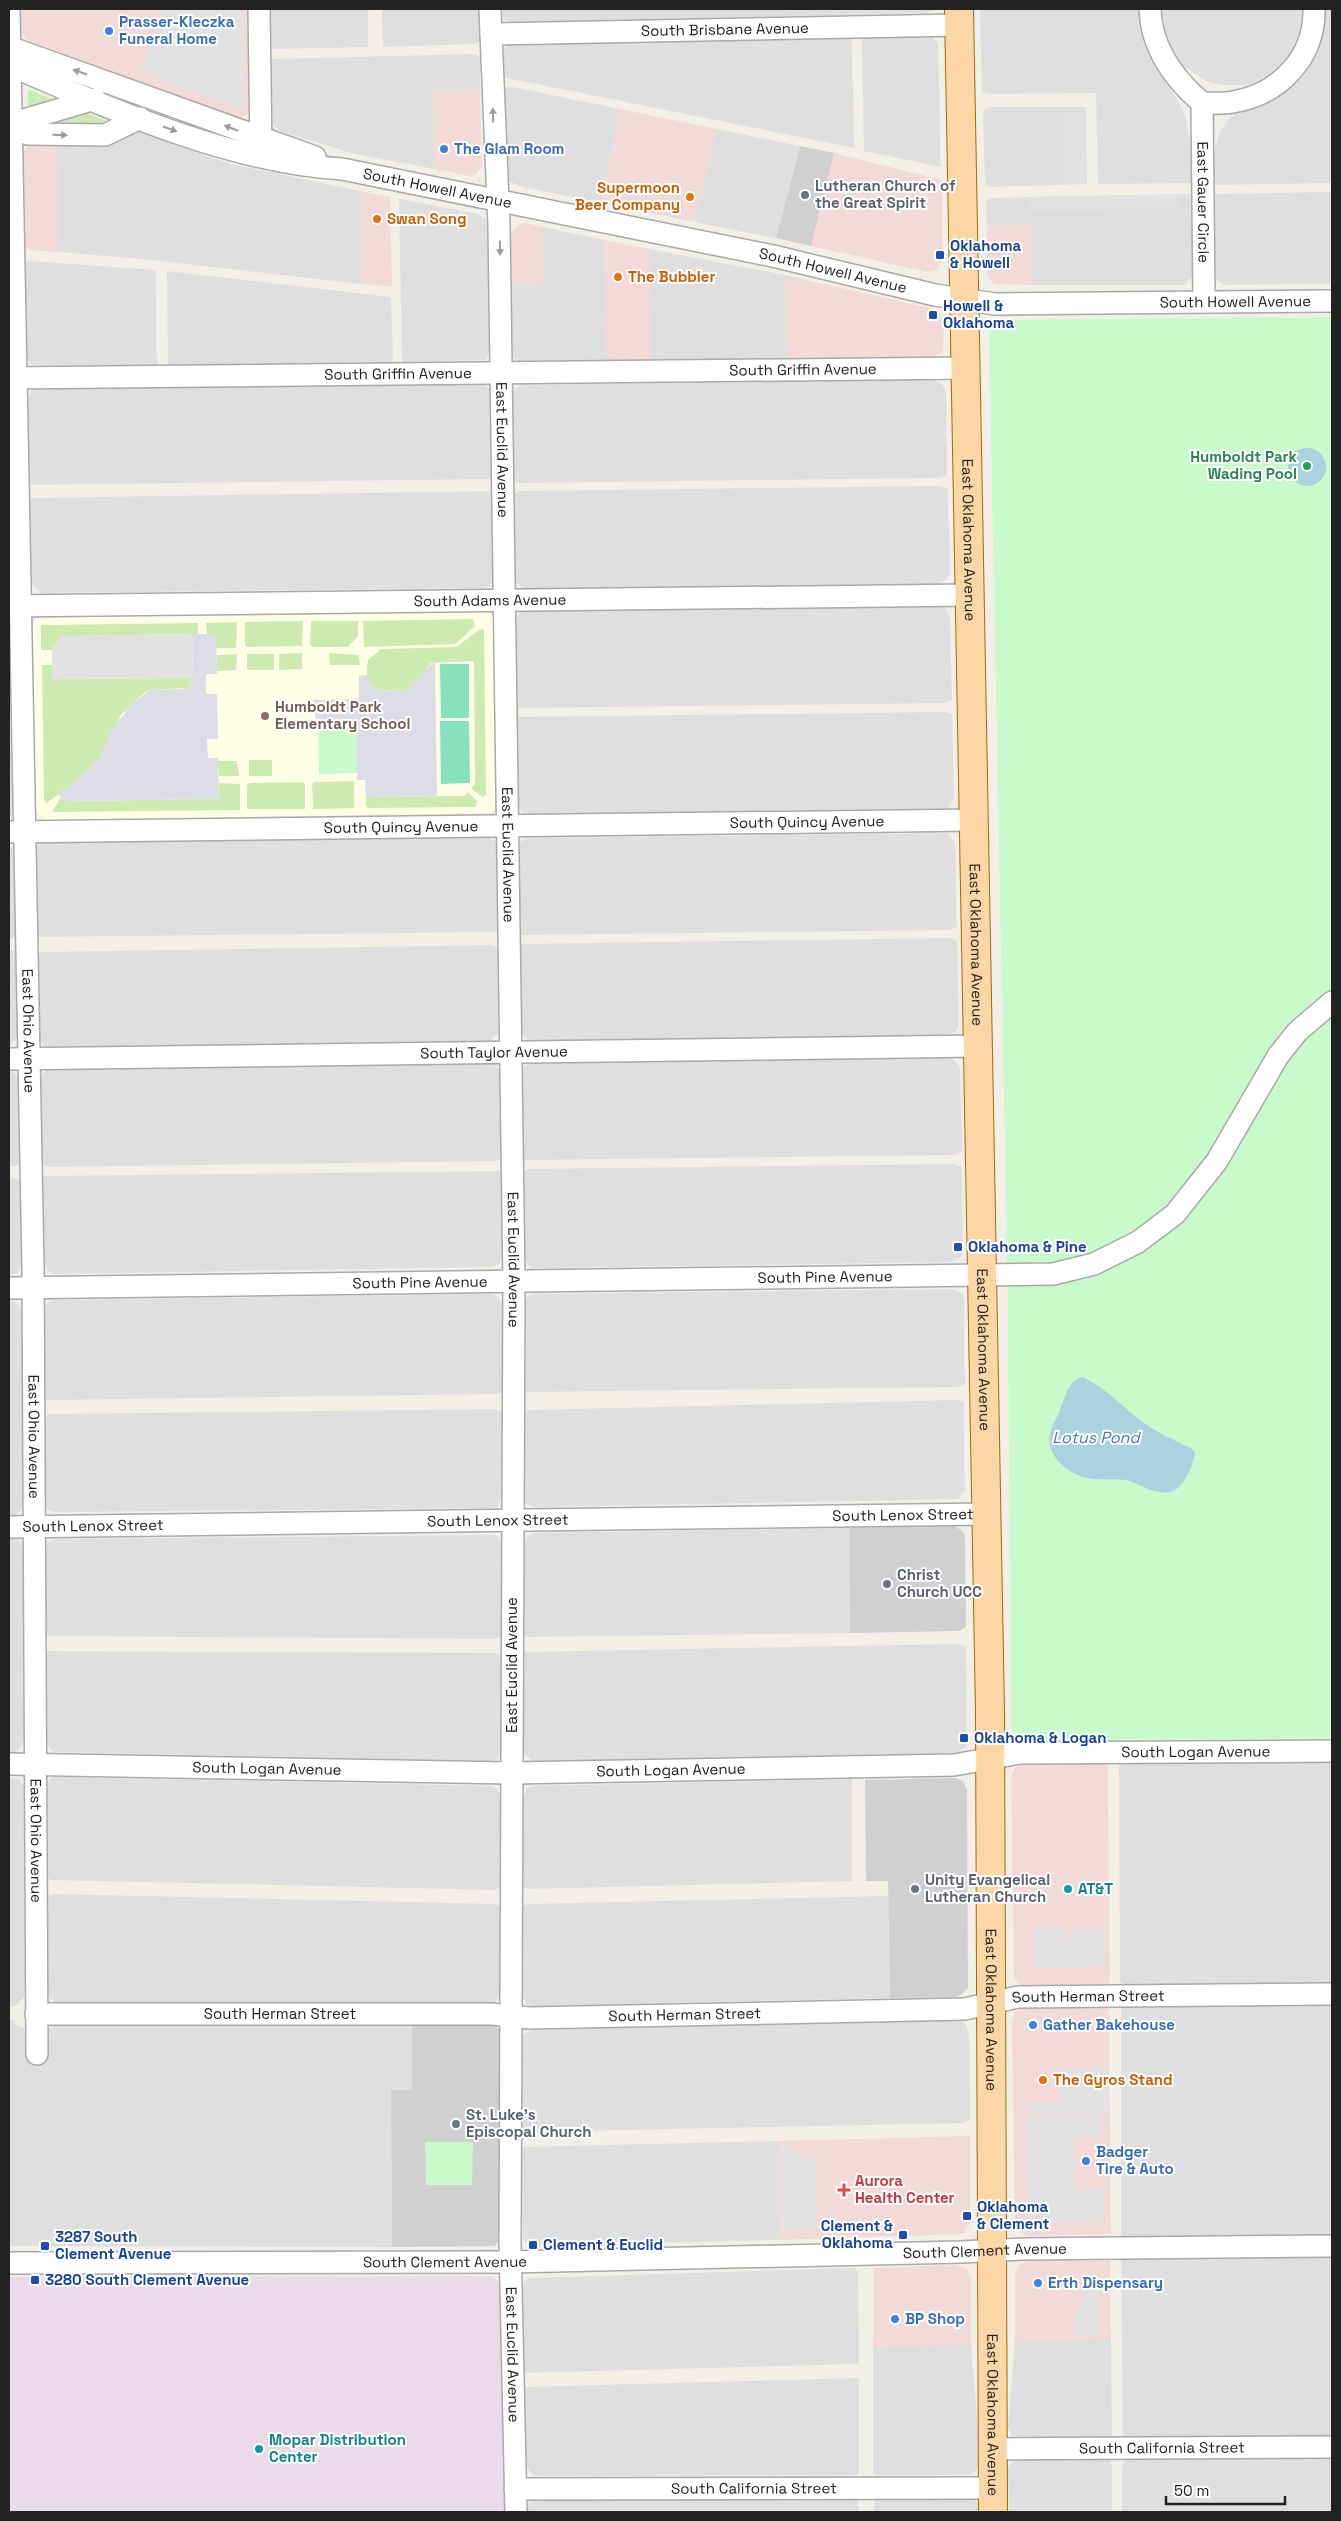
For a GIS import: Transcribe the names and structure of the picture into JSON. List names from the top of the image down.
{
  "streets": {
    "main road": ["East Oklahoma Avenue"],
    "street": [
      "South Brisbane Avenue",
      "South Howell Avenue",
      "East Gauer Circle",
      "South Griffin Avenue",
      "East Euclid Avenue",
      "South Adams Avenue",
      "South Quincy Avenue",
      "East Ohio Avenue",
      "South Taylor Avenue",
      "South Pine Avenue",
      "South Lenox Street",
      "South Logan Avenue",
      "South Herman Street",
      "South Clement Avenue",
      "South California Street"
    ]
  },
  "crossings": [
    ["South Brisbane Avenue", "East Euclid Avenue"],
    ["South Brisbane Avenue", "East Oklahoma Avenue"],
    ["South Howell Avenue", "East Gauer Circle"],
    ["South Howell Avenue", "East Euclid Avenue"],
    ["South Howell Avenue", "East Oklahoma Avenue"],
    ["South Howell Avenue", "East Ohio Avenue"],
    ["South Griffin Avenue", "East Euclid Avenue"],
    ["South Griffin Avenue", "East Oklahoma Avenue"],
    ["South Griffin Avenue", "East Ohio Avenue"],
    ["East Euclid Avenue", "South Adams Avenue"],
    ["East Euclid Avenue", "South Quincy Avenue"],
    ["East Euclid Avenue", "South Taylor Avenue"],
    ["East Euclid Avenue", "South Pine Avenue"],
    ["East Euclid Avenue", "South Lenox Street"],
    ["East Euclid Avenue", "South Logan Avenue"],
    ["East Euclid Avenue", "South Herman Street"],
    ["East Euclid Avenue", "South Clement Avenue"],
    ["East Euclid Avenue", "South California Street"],
    ["East Oklahoma Avenue", "South Adams Avenue"],
    ["East Oklahoma Avenue", "South Quincy Avenue"],
    ["East Oklahoma Avenue", "South Taylor Avenue"],
    ["East Oklahoma Avenue", "South Pine Avenue"],
    ["East Oklahoma Avenue", "South Lenox Street"],
    ["East Oklahoma Avenue", "South Logan Avenue"],
    ["East Oklahoma Avenue", "South Herman Street"],
    ["East Oklahoma Avenue", "South Clement Avenue"],
    ["East Oklahoma Avenue", "South California Street"],
    ["South Adams Avenue", "East Ohio Avenue"],
    ["South Quincy Avenue", "East Ohio Avenue"],
    ["East Ohio Avenue", "South Taylor Avenue"],
    ["East Ohio Avenue", "South Pine Avenue"],
    ["East Ohio Avenue", "South Lenox Street"],
    ["East Ohio Avenue", "South Logan Avenue"],
    ["East Ohio Avenue", "South Herman Street"]
  ],
  "water": ["Lotus Pond"],
  "places": {
    "other": [
      "Prasser-Kleczka Funeral Home",
      "The Glam Room",
      "Lutheran Church of the Great Spirit",
      "Supermoon Beer Company",
      "Swan Song",
      "The Bubbler",
      "Humboldt Park Wading Pool",
      "Humboldt Park Elementary School",
      "Christ Church UCC",
      "Unity Evangelical Lutheran Church",
      "AT&T",
      "Gather Bakehouse",
      "The Gyros Stand",
      "St. Luke's Episcopal Church",
      "Badger Tire & Auto",
      "Erth Dispensary",
      "BP Shop",
      "Mopar Distribution Center"
    ],
    "transit": [
      "Oklahoma & Howell",
      "Howell & Oklahoma",
      "Oklahoma & Pine",
      "Oklahoma & Logan",
      "Oklahoma & Clement",
      "Clement & Oklahoma",
      "Clement & Euclid",
      "3287 South Clement Avenue",
      "3280 South Clement Avenue"
    ],
    "health": ["Aurora Health Center"]
  },
  "scale_bar": "50 m"
}
